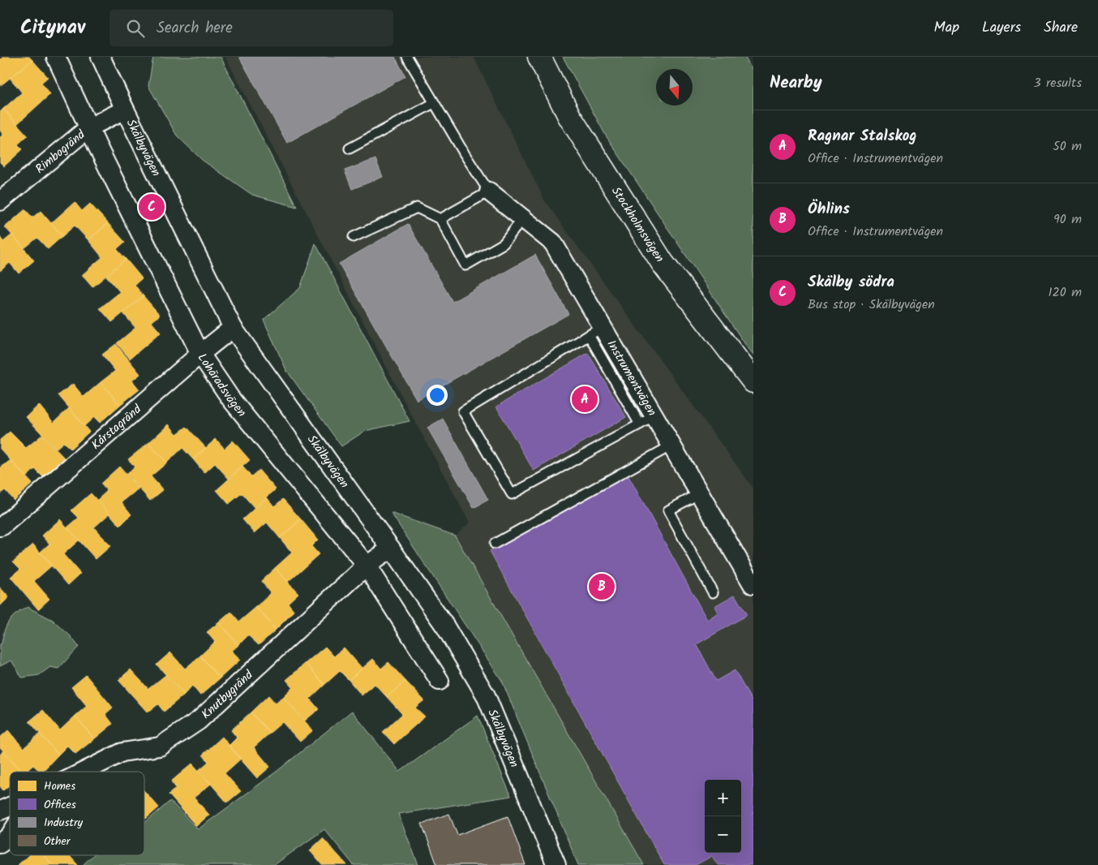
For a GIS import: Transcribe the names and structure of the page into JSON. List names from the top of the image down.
{
  "streets": {
    "street": [
      "Skälbyvägen",
      "Rimbogränd",
      "Stockholmsvägen",
      "Instrumentvägen",
      "Lohäradsvägen",
      "Kårstagränd",
      "Knutbygränd"
    ]
  },
  "crossings": [
    ["Skälbyvägen", "Rimbogränd"],
    ["Skälbyvägen", "Kårstagränd"],
    ["Skälbyvägen", "Knutbygränd"],
    ["Rimbogränd", "Lohäradsvägen"],
    ["Lohäradsvägen", "Kårstagränd"],
    ["Lohäradsvägen", "Knutbygränd"]
  ],
  "legend": [
    "Homes",
    "Offices",
    "Industry",
    "Other"
  ],
  "north": "bottom",
  "page": {
    "header": "Citynav",
    "search": "Search here",
    "nav": ["Map", "Layers", "Share"],
    "heading": ["Nearby", "3 results"],
    "list": [
      {
        "mark": "A",
        "name": "Ragnar Stalskog",
        "note": "Office · Instrumentvägen",
        "value": "50 m"
      },
      {
        "mark": "B",
        "name": "Öhlins",
        "note": "Office · Instrumentvägen",
        "value": "90 m"
      },
      {
        "mark": "C",
        "name": "Skälby södra",
        "note": "Bus stop · Skälbyvägen",
        "value": "120 m"
      }
    ],
    "pins": ["C", "A", "B"],
    "map_buttons": ["+", "−"]
  }
}
